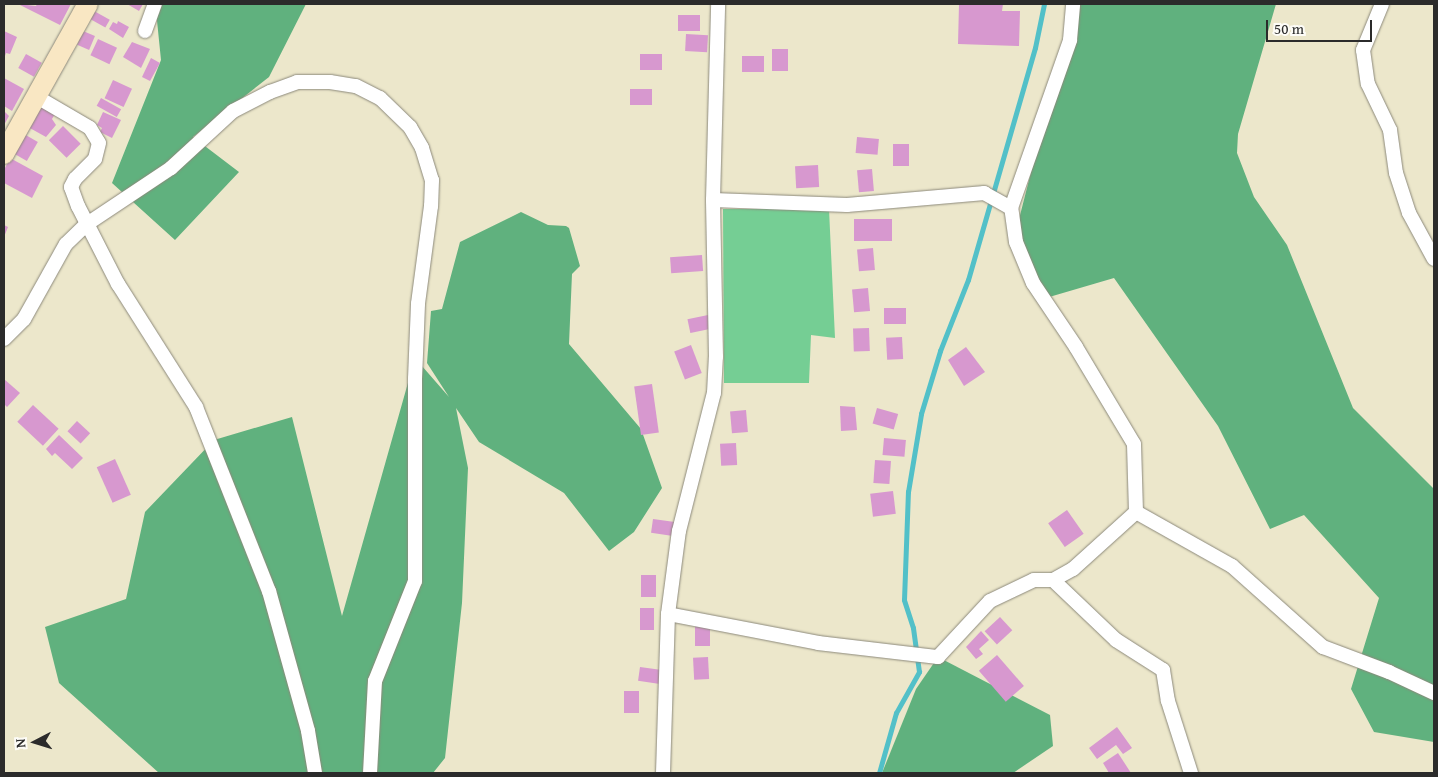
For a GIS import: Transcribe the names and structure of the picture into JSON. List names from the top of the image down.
{
  "scale_bar": "50 m",
  "north": "left"
}
